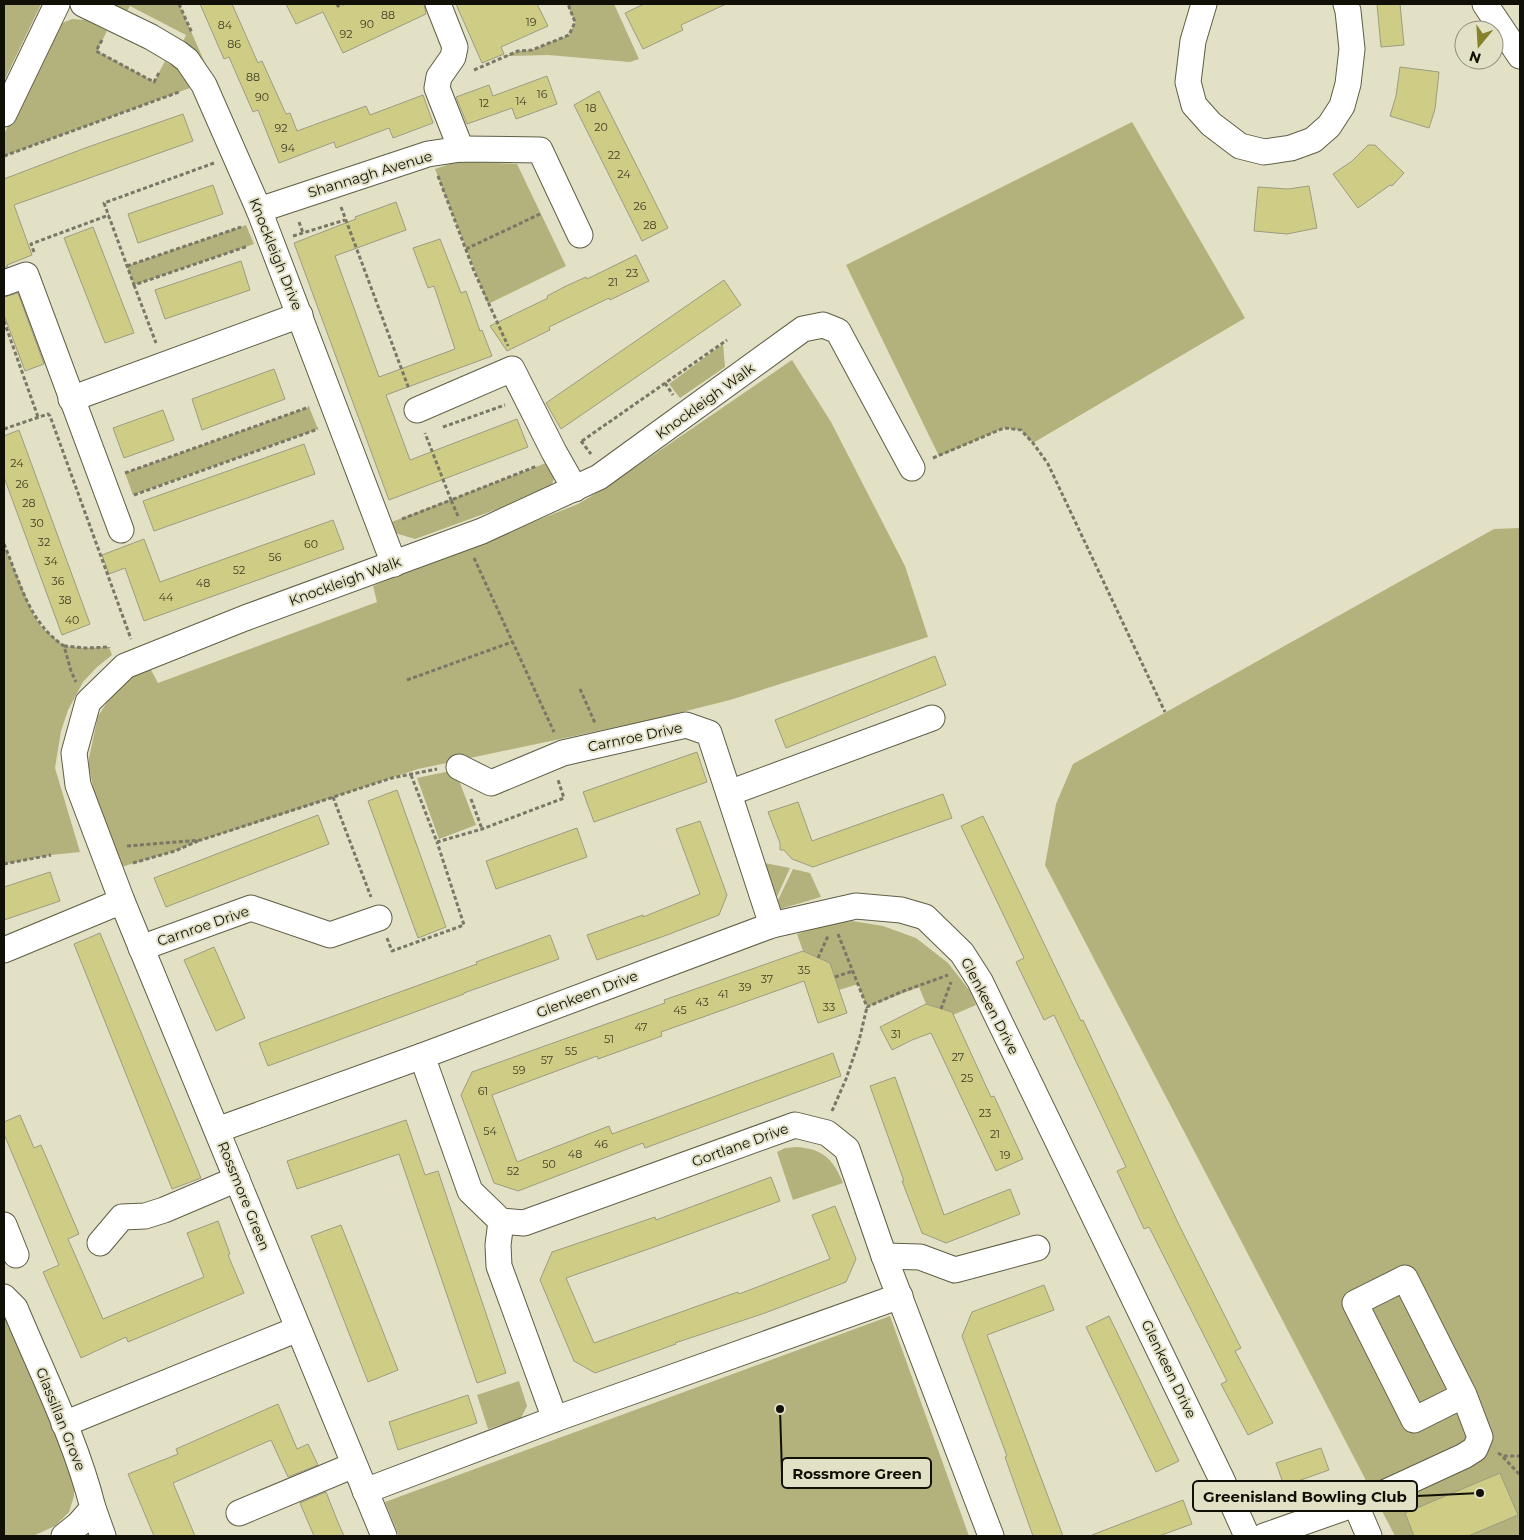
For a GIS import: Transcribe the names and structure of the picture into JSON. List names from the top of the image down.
{
  "streets": {
    "street": [
      "Shannagh Avenue",
      "Knockleigh Drive",
      "Knockleigh Walk",
      "Carnroe Drive",
      "Glenkeen Drive",
      "Gortlane Drive",
      "Rossmore Green",
      "Glassillan Grove"
    ]
  },
  "crossings": [
    ["Shannagh Avenue", "Knockleigh Drive"],
    ["Knockleigh Drive", "Knockleigh Walk"],
    ["Knockleigh Walk", "Rossmore Green"],
    ["Carnroe Drive", "Glenkeen Drive"],
    ["Carnroe Drive", "Rossmore Green"],
    ["Glenkeen Drive", "Rossmore Green"]
  ],
  "places": ["Rossmore Green", "Greenisland Bowling Club"],
  "house_numbers": [
    "88",
    "19",
    "90",
    "84",
    "92",
    "86",
    "88",
    "16",
    "90",
    "14",
    "12",
    "18",
    "20",
    "92",
    "94",
    "22",
    "24",
    "26",
    "28",
    "23",
    "21",
    "24",
    "26",
    "28",
    "30",
    "32",
    "60",
    "56",
    "34",
    "52",
    "36",
    "48",
    "44",
    "38",
    "40",
    "35",
    "37",
    "39",
    "41",
    "43",
    "33",
    "45",
    "47",
    "31",
    "51",
    "55",
    "27",
    "57",
    "59",
    "25",
    "61",
    "23",
    "54",
    "21",
    "46",
    "48",
    "19",
    "50",
    "52"
  ],
  "north": "bottom"
}
